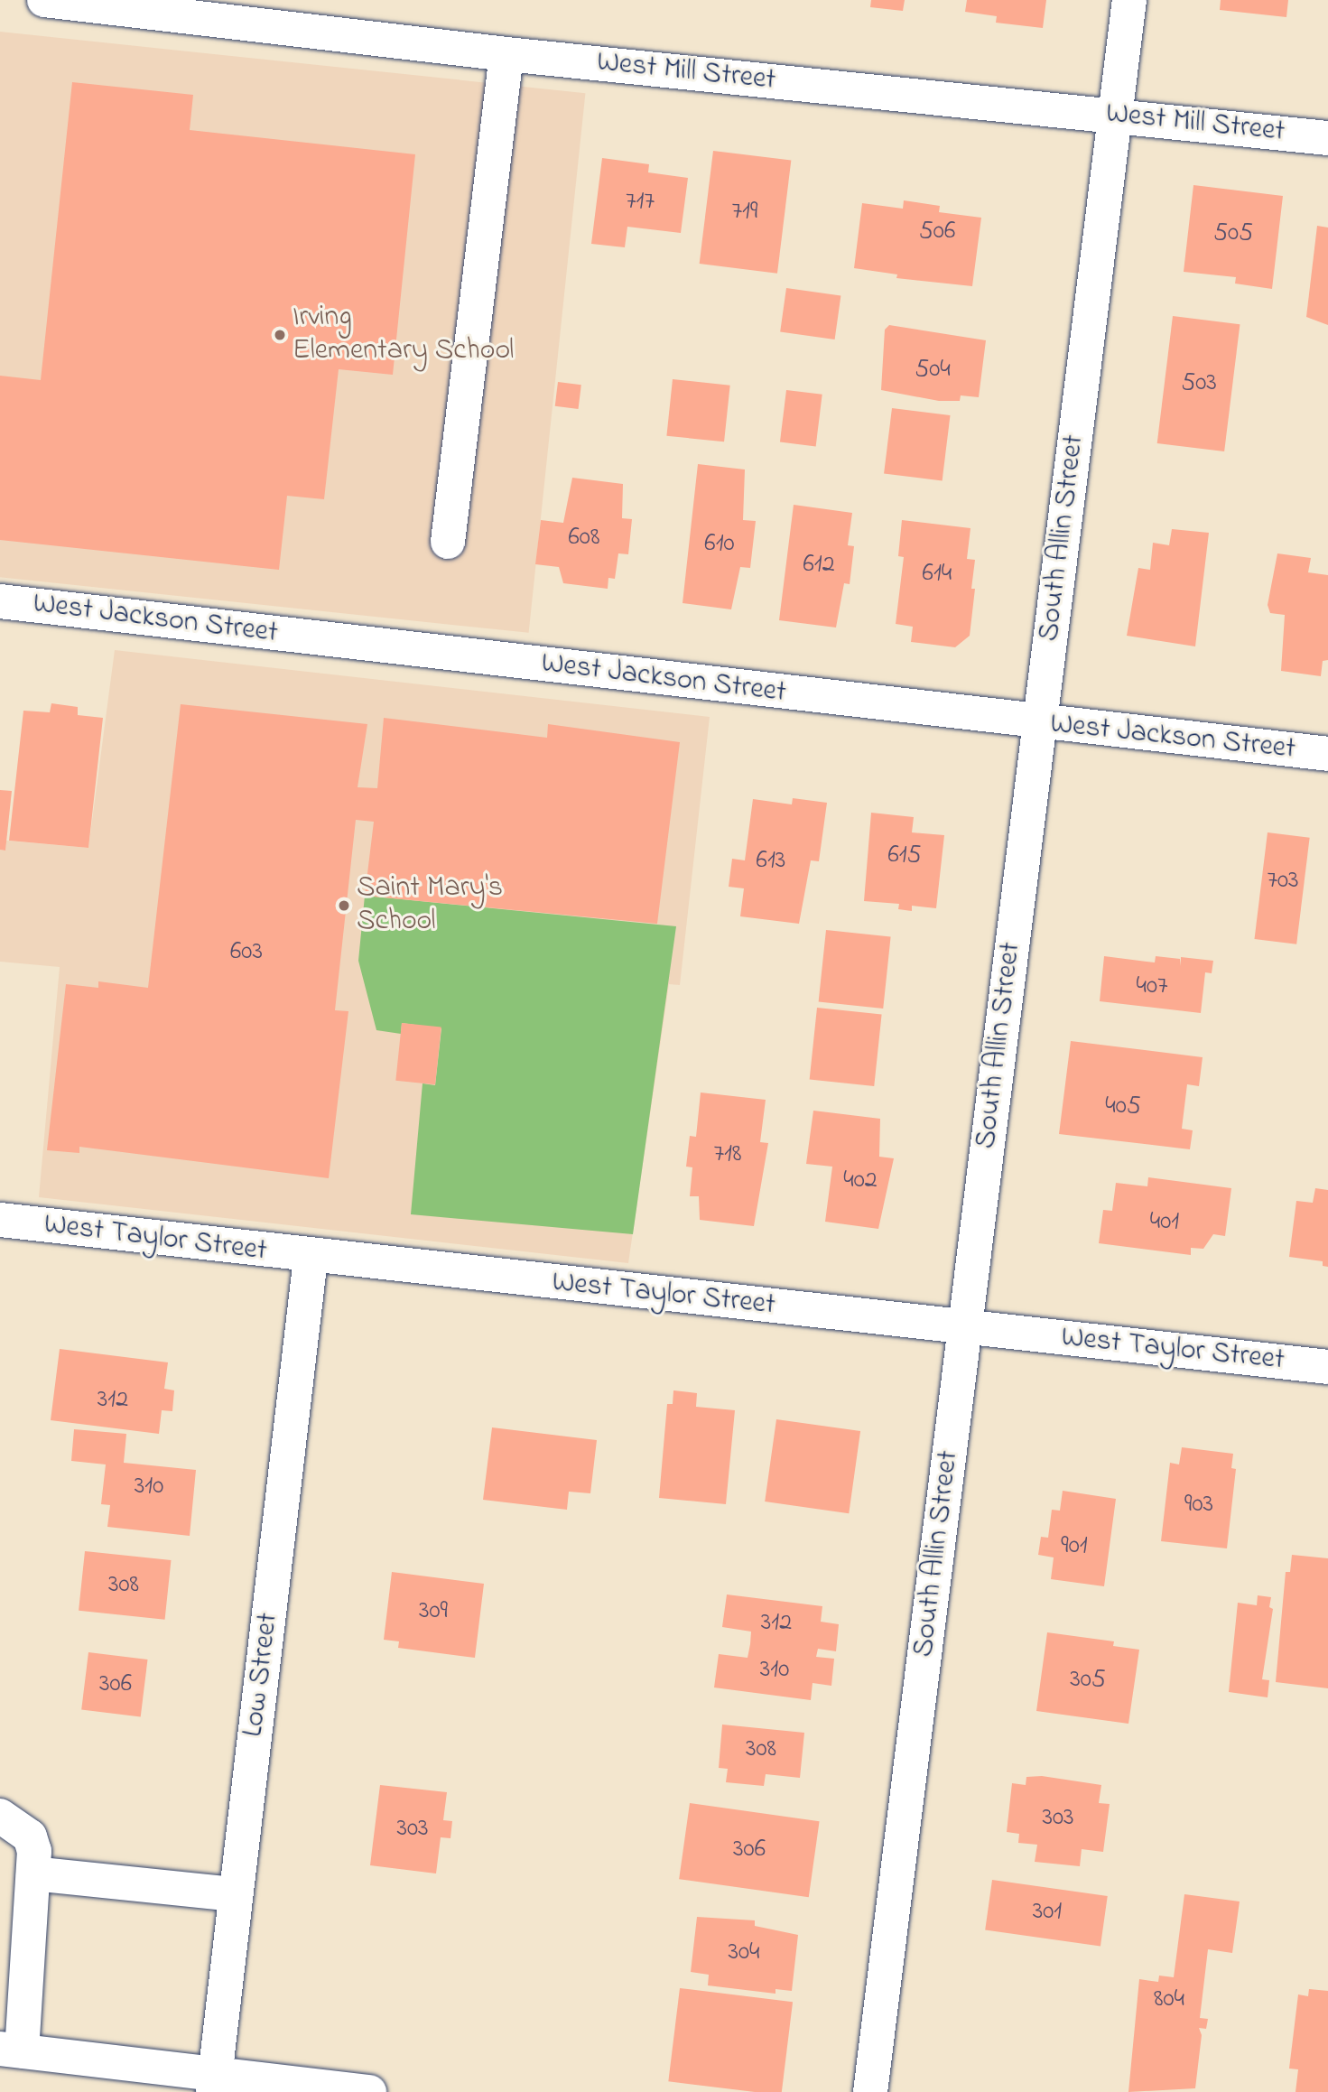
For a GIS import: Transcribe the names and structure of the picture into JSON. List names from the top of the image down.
{
  "streets": {
    "street": [
      "West Mill Street",
      "South Allin Street",
      "West Jackson Street",
      "West Taylor Street",
      "Low Street"
    ]
  },
  "crossings": [
    ["West Mill Street", "South Allin Street"],
    ["South Allin Street", "West Jackson Street"],
    ["South Allin Street", "West Taylor Street"],
    ["West Taylor Street", "Low Street"]
  ],
  "places": ["Irving Elementary School", "Saint Mary's School"],
  "house_numbers": [
    "717",
    "719",
    "506",
    "505",
    "504",
    "503",
    "608",
    "610",
    "612",
    "614",
    "615",
    "613",
    "703",
    "603",
    "407",
    "405",
    "718",
    "402",
    "401",
    "312",
    "310",
    "903",
    "901",
    "308",
    "309",
    "312",
    "310",
    "305",
    "306",
    "308",
    "303",
    "303",
    "306",
    "301",
    "304",
    "804"
  ]
}
